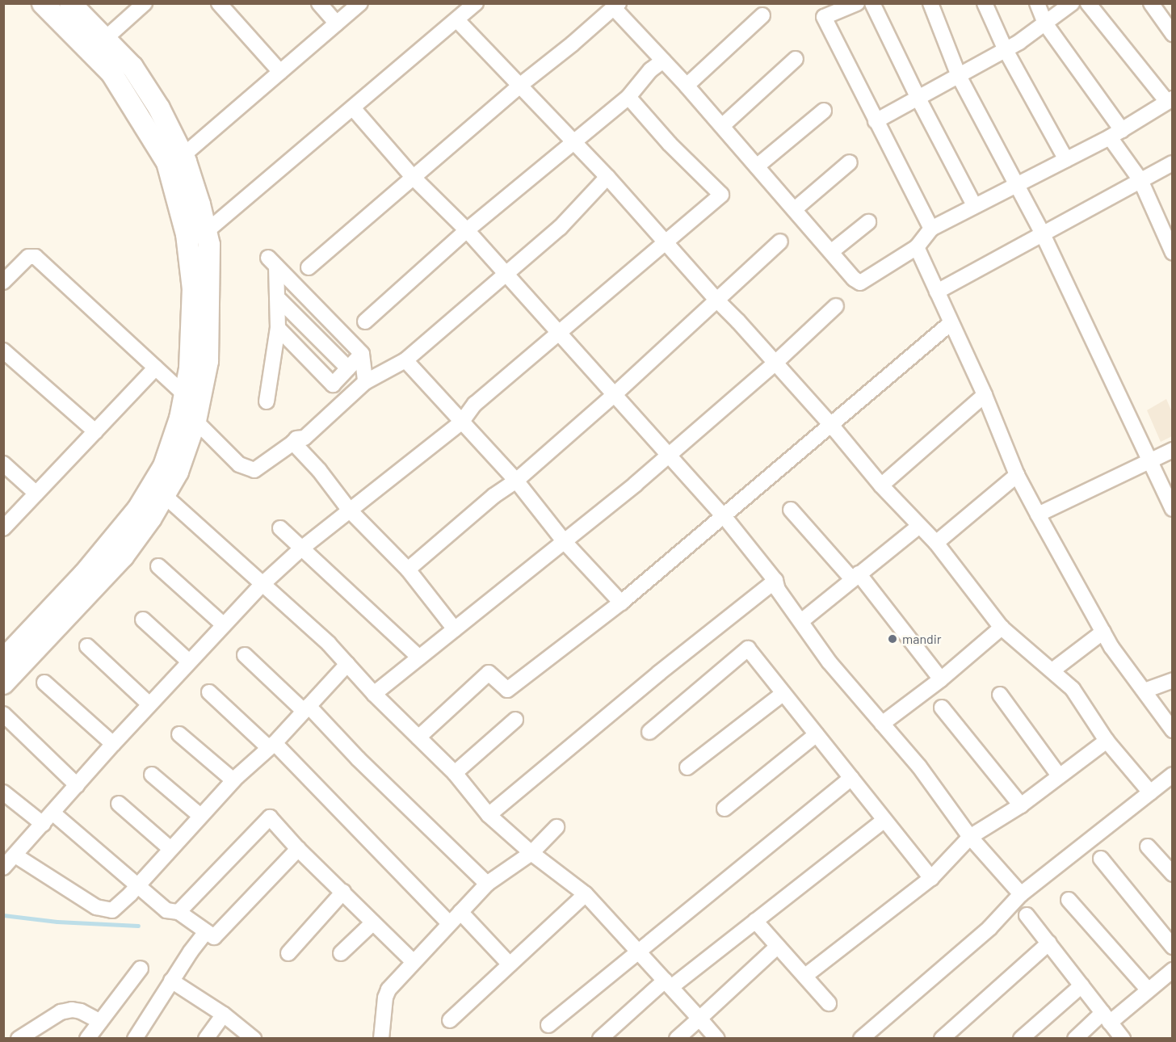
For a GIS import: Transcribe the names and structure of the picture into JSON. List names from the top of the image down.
{
  "places": ["mandir"]
}
